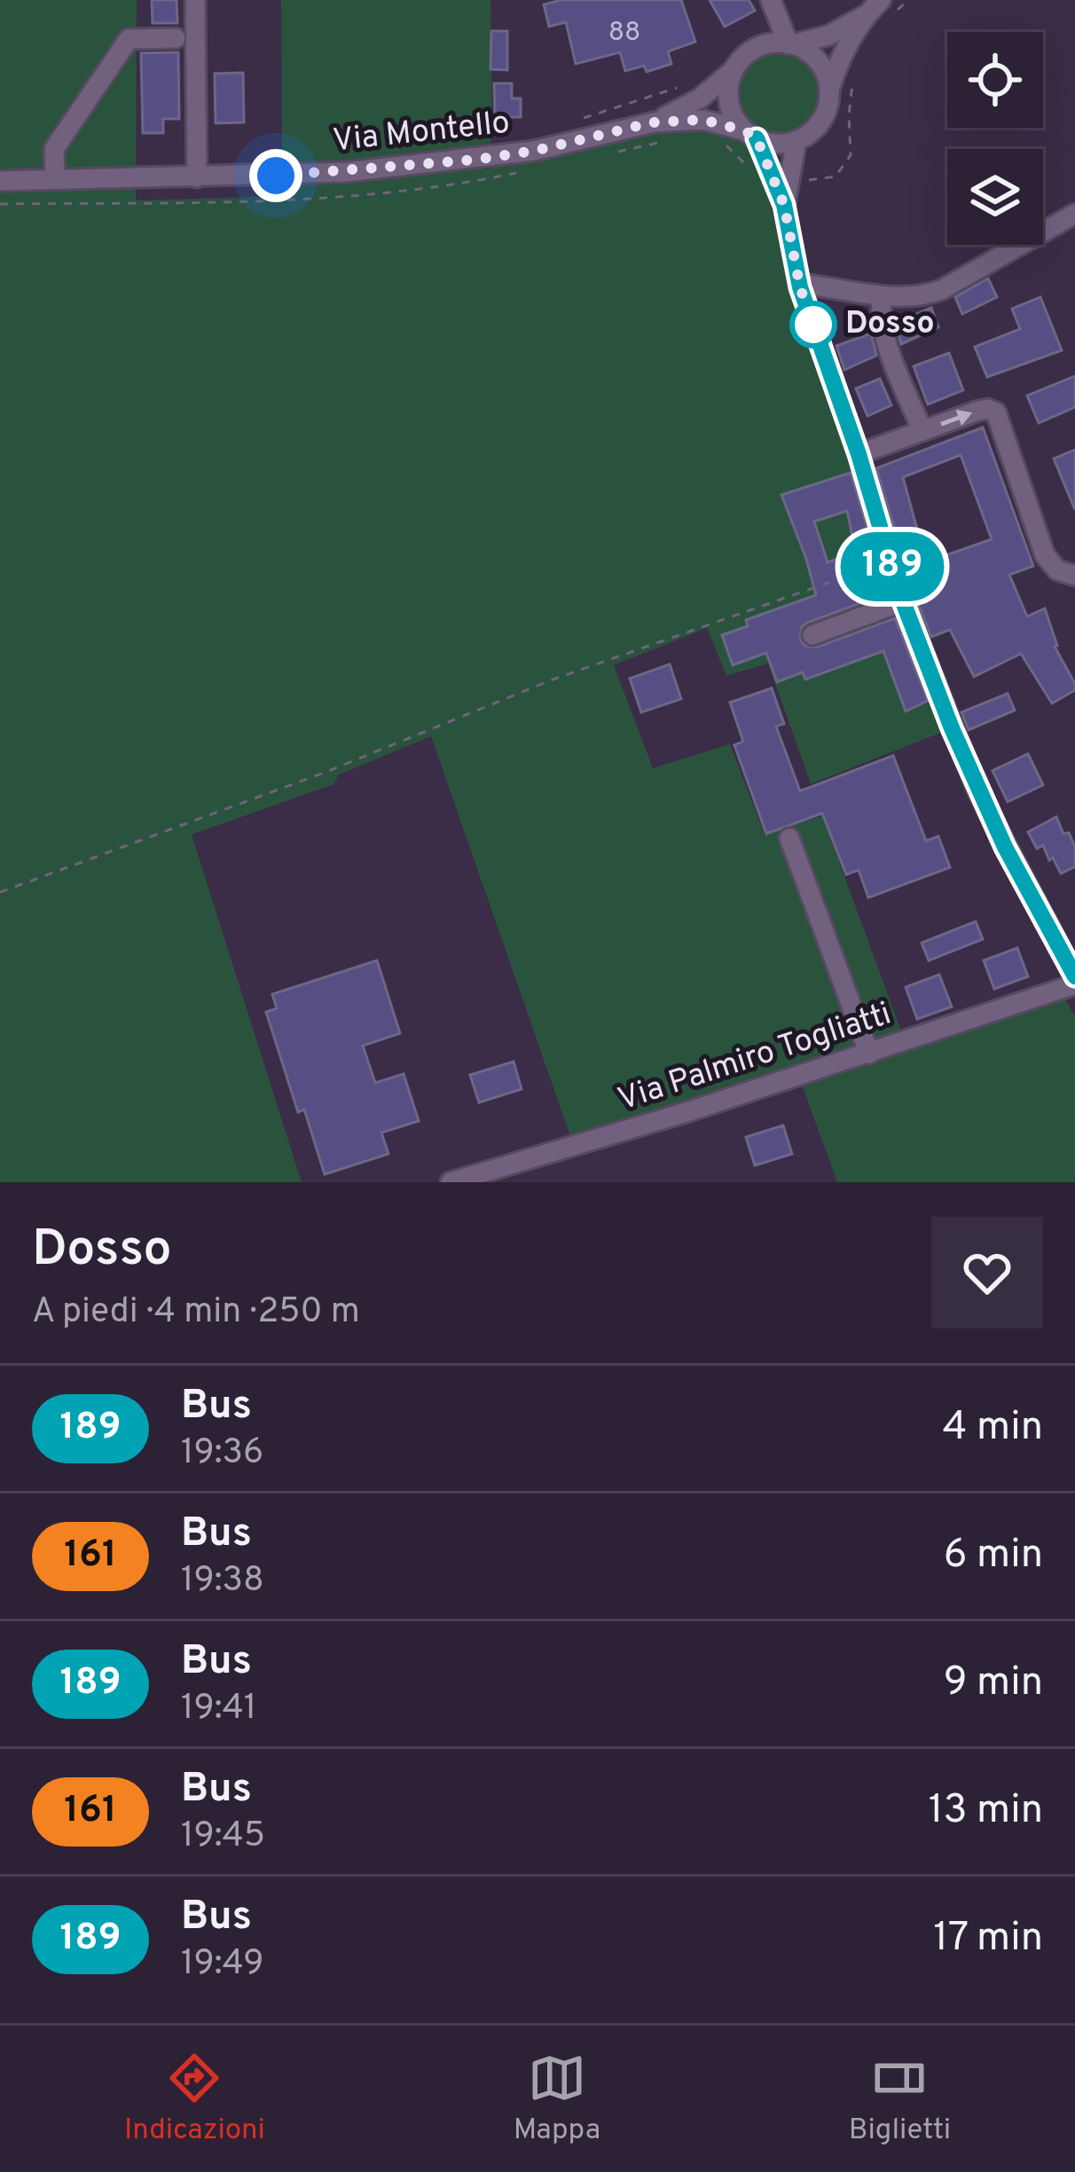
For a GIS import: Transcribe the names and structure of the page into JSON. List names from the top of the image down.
{
  "streets": {
    "street": ["Via Montello", "Via Palmiro Togliatti"]
  },
  "places": ["Dosso"],
  "lines": ["bus line 189"],
  "house_numbers": ["88"],
  "page": {
    "on_map": "189",
    "heading": ["Dosso", "A piedi · 4 min · 250 m"],
    "list": [
      {
        "mark": "189",
        "name": "Bus",
        "note": "19:36",
        "value": "4 min"
      },
      {
        "mark": "161",
        "name": "Bus",
        "note": "19:38",
        "value": "6 min"
      },
      {
        "mark": "189",
        "name": "Bus",
        "note": "19:41",
        "value": "9 min"
      },
      {
        "mark": "161",
        "name": "Bus",
        "note": "19:45",
        "value": "13 min"
      },
      {
        "mark": "189",
        "name": "Bus",
        "note": "19:49",
        "value": "17 min"
      }
    ],
    "tabs": ["Indicazioni", "Mappa", "Biglietti"]
  }
}
